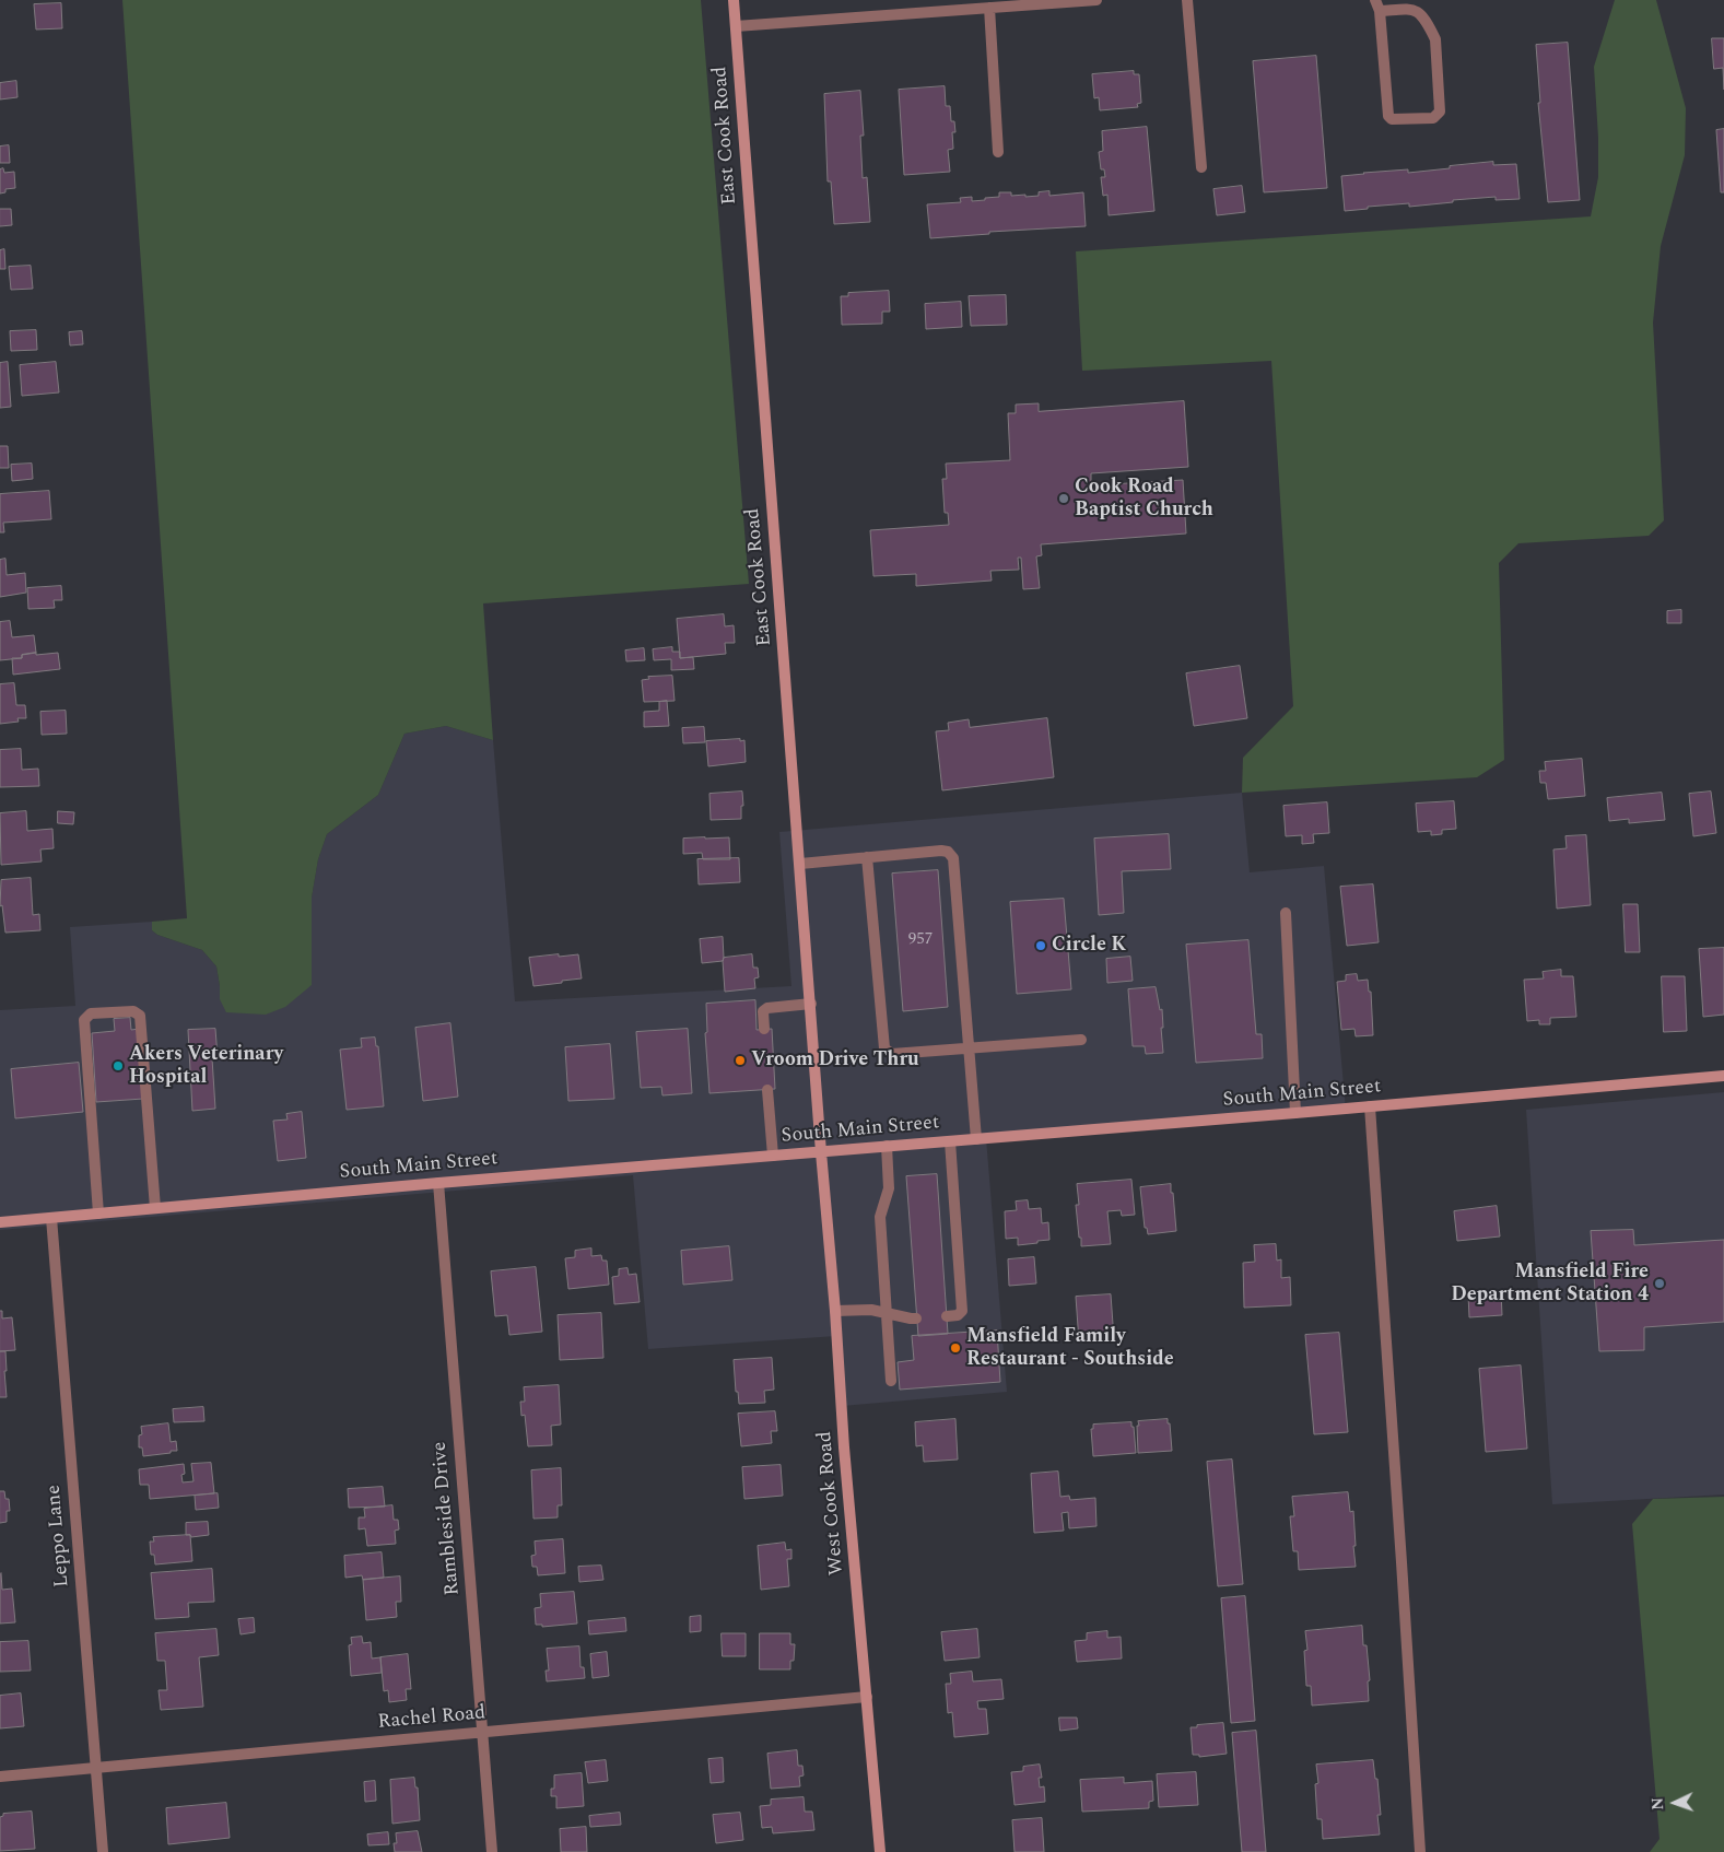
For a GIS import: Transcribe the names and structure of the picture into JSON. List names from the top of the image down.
{
  "streets": {
    "main road": ["East Cook Road", "South Main Street", "West Cook Road"],
    "street": ["Rambleside Drive", "Leppo Lane", "Rachel Road"]
  },
  "crossings": [
    ["East Cook Road", "South Main Street"],
    ["East Cook Road", "West Cook Road"],
    ["South Main Street", "West Cook Road"],
    ["South Main Street", "Rambleside Drive"],
    ["South Main Street", "Leppo Lane"],
    ["West Cook Road", "Rachel Road"],
    ["Rambleside Drive", "Rachel Road"],
    ["Leppo Lane", "Rachel Road"]
  ],
  "places": [
    "Cook Road Baptist Church",
    "Circle K",
    "Vroom Drive Thru",
    "Akers Veterinary Hospital",
    "Mansfield Fire Department Station 4",
    "Mansfield Family Restaurant - Southside"
  ],
  "house_numbers": ["957"],
  "north": "left"
}
